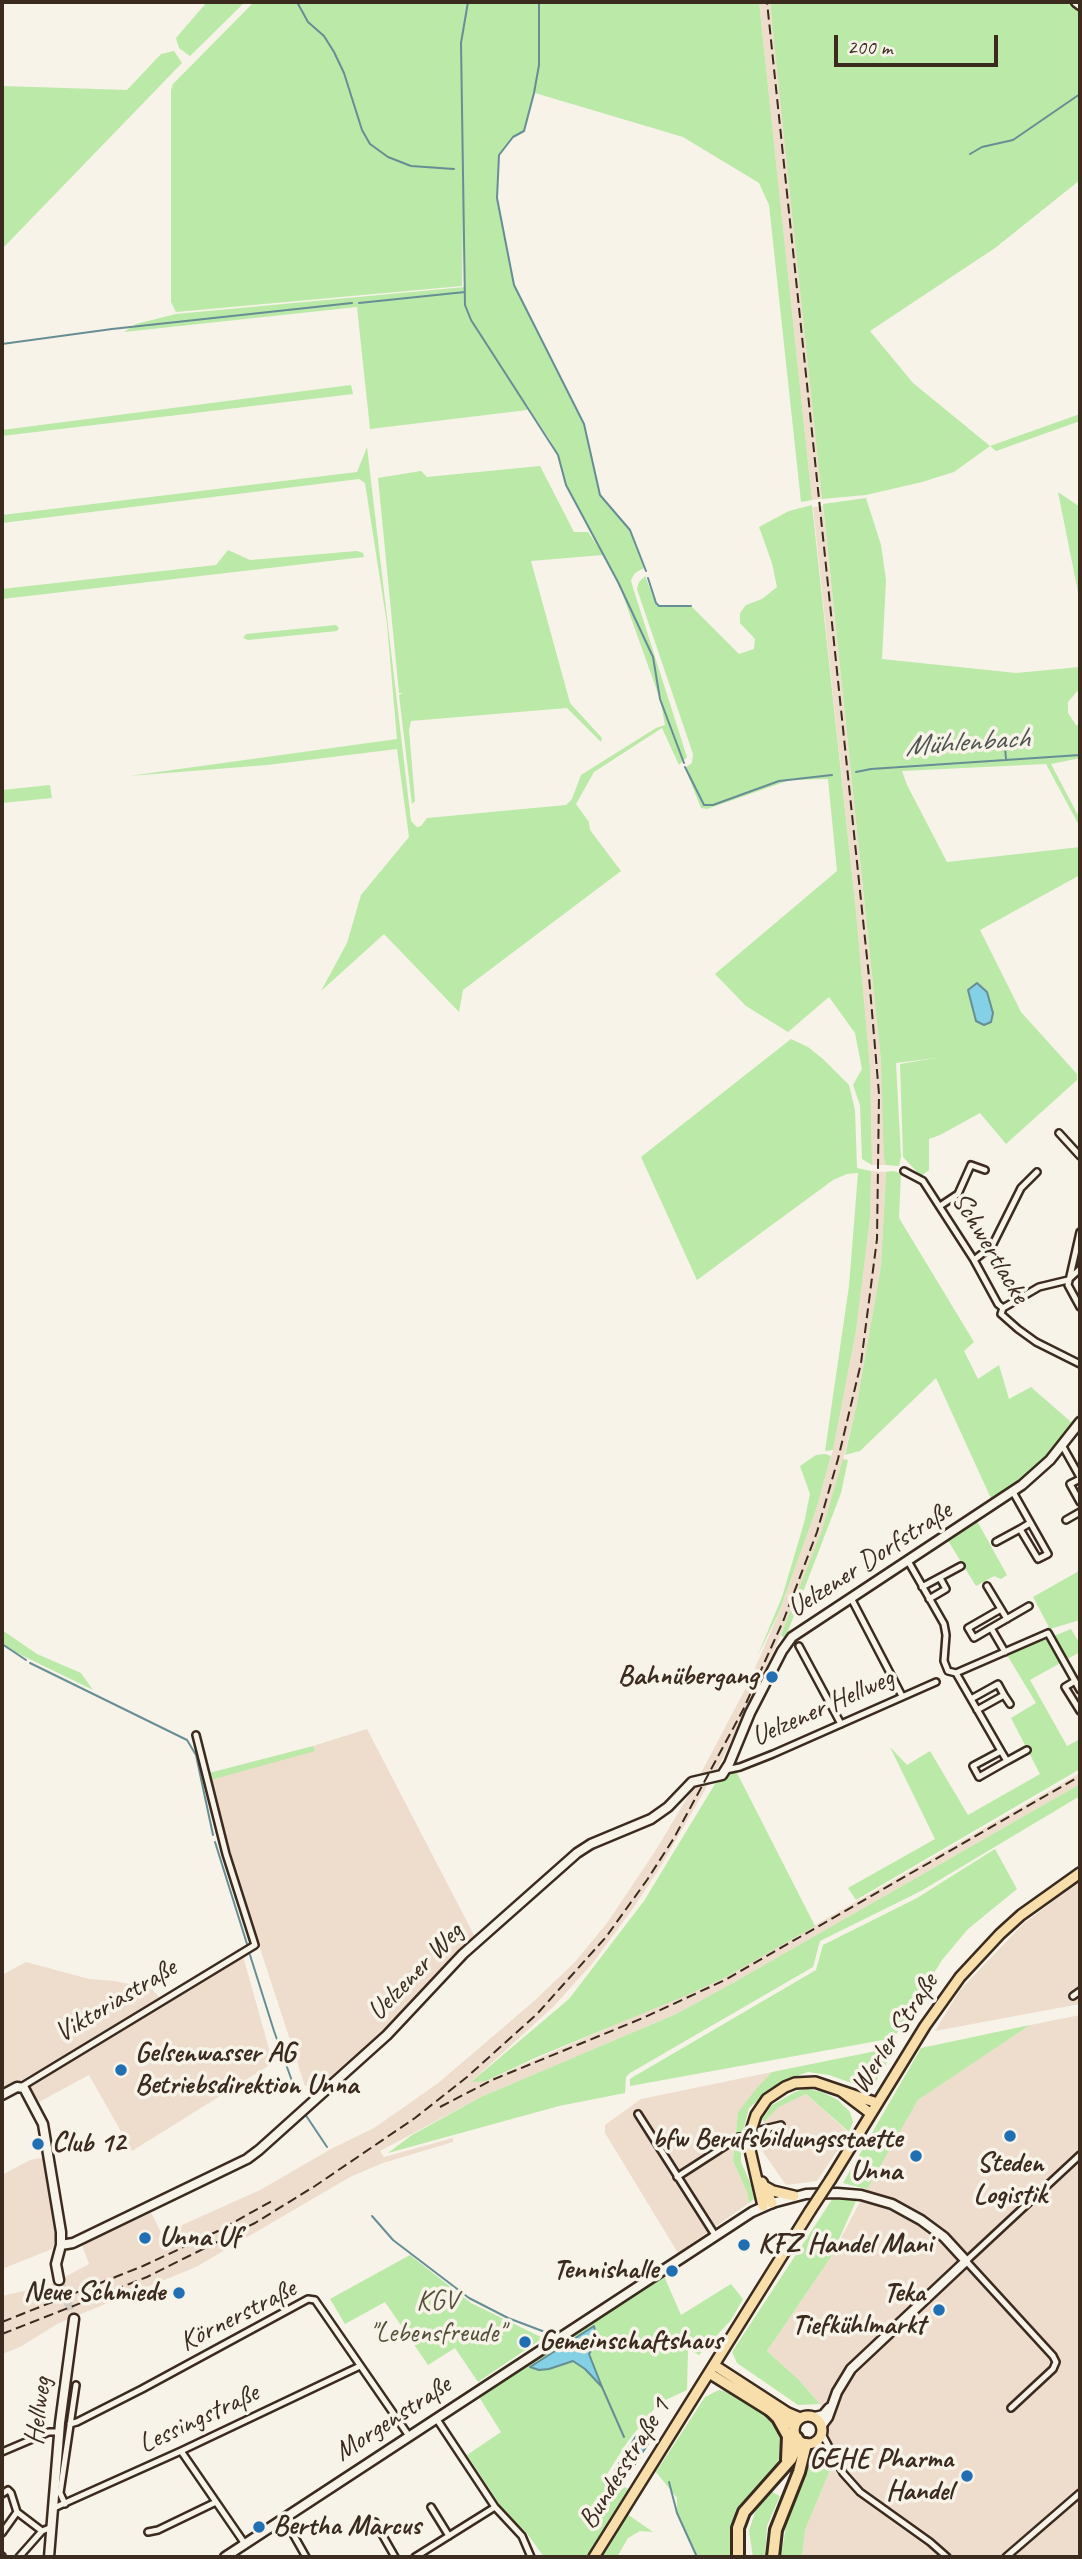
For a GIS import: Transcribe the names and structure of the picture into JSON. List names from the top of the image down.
{
  "streets": {
    "main road": ["Werler Straße", "Bundesstraße 1"],
    "street": [
      "Schwertlacke",
      "Uelzener Dorfstraße",
      "Uelzener Hellweg",
      "Uelzener Weg",
      "Viktoriastraße",
      "Körnerstraße",
      "Hellweg",
      "Lessingstraße",
      "Morgenstraße"
    ]
  },
  "crossings": [
    ["Uelzener Dorfstraße", "Uelzener Hellweg"],
    ["Uelzener Dorfstraße", "Uelzener Weg"],
    ["Uelzener Hellweg", "Uelzener Weg"],
    ["Werler Straße", "Bundesstraße 1"],
    ["Körnerstraße", "Hellweg"],
    ["Körnerstraße", "Lessingstraße"],
    ["Körnerstraße", "Morgenstraße"],
    ["Hellweg", "Lessingstraße"]
  ],
  "water": ["Mühlenbach"],
  "parks": ["KGV \"Lebensfreude\""],
  "places": [
    "Bahnübergang",
    "Gelsenwasser AG Betriebsdirektion Unna",
    "Steden Logistik",
    "Club 12",
    "bfw Berufsbildungsstaette Unna",
    "Unna Uf",
    "KFZ Handel Mani",
    "Tennishalle",
    "Neue Schmiede",
    "Teka Tiefkühlmarkt",
    "Gemeinschaftshaus",
    "GEHE Pharma Handel",
    "Bertha Marcus"
  ],
  "scale_bar": "200 m"
}
